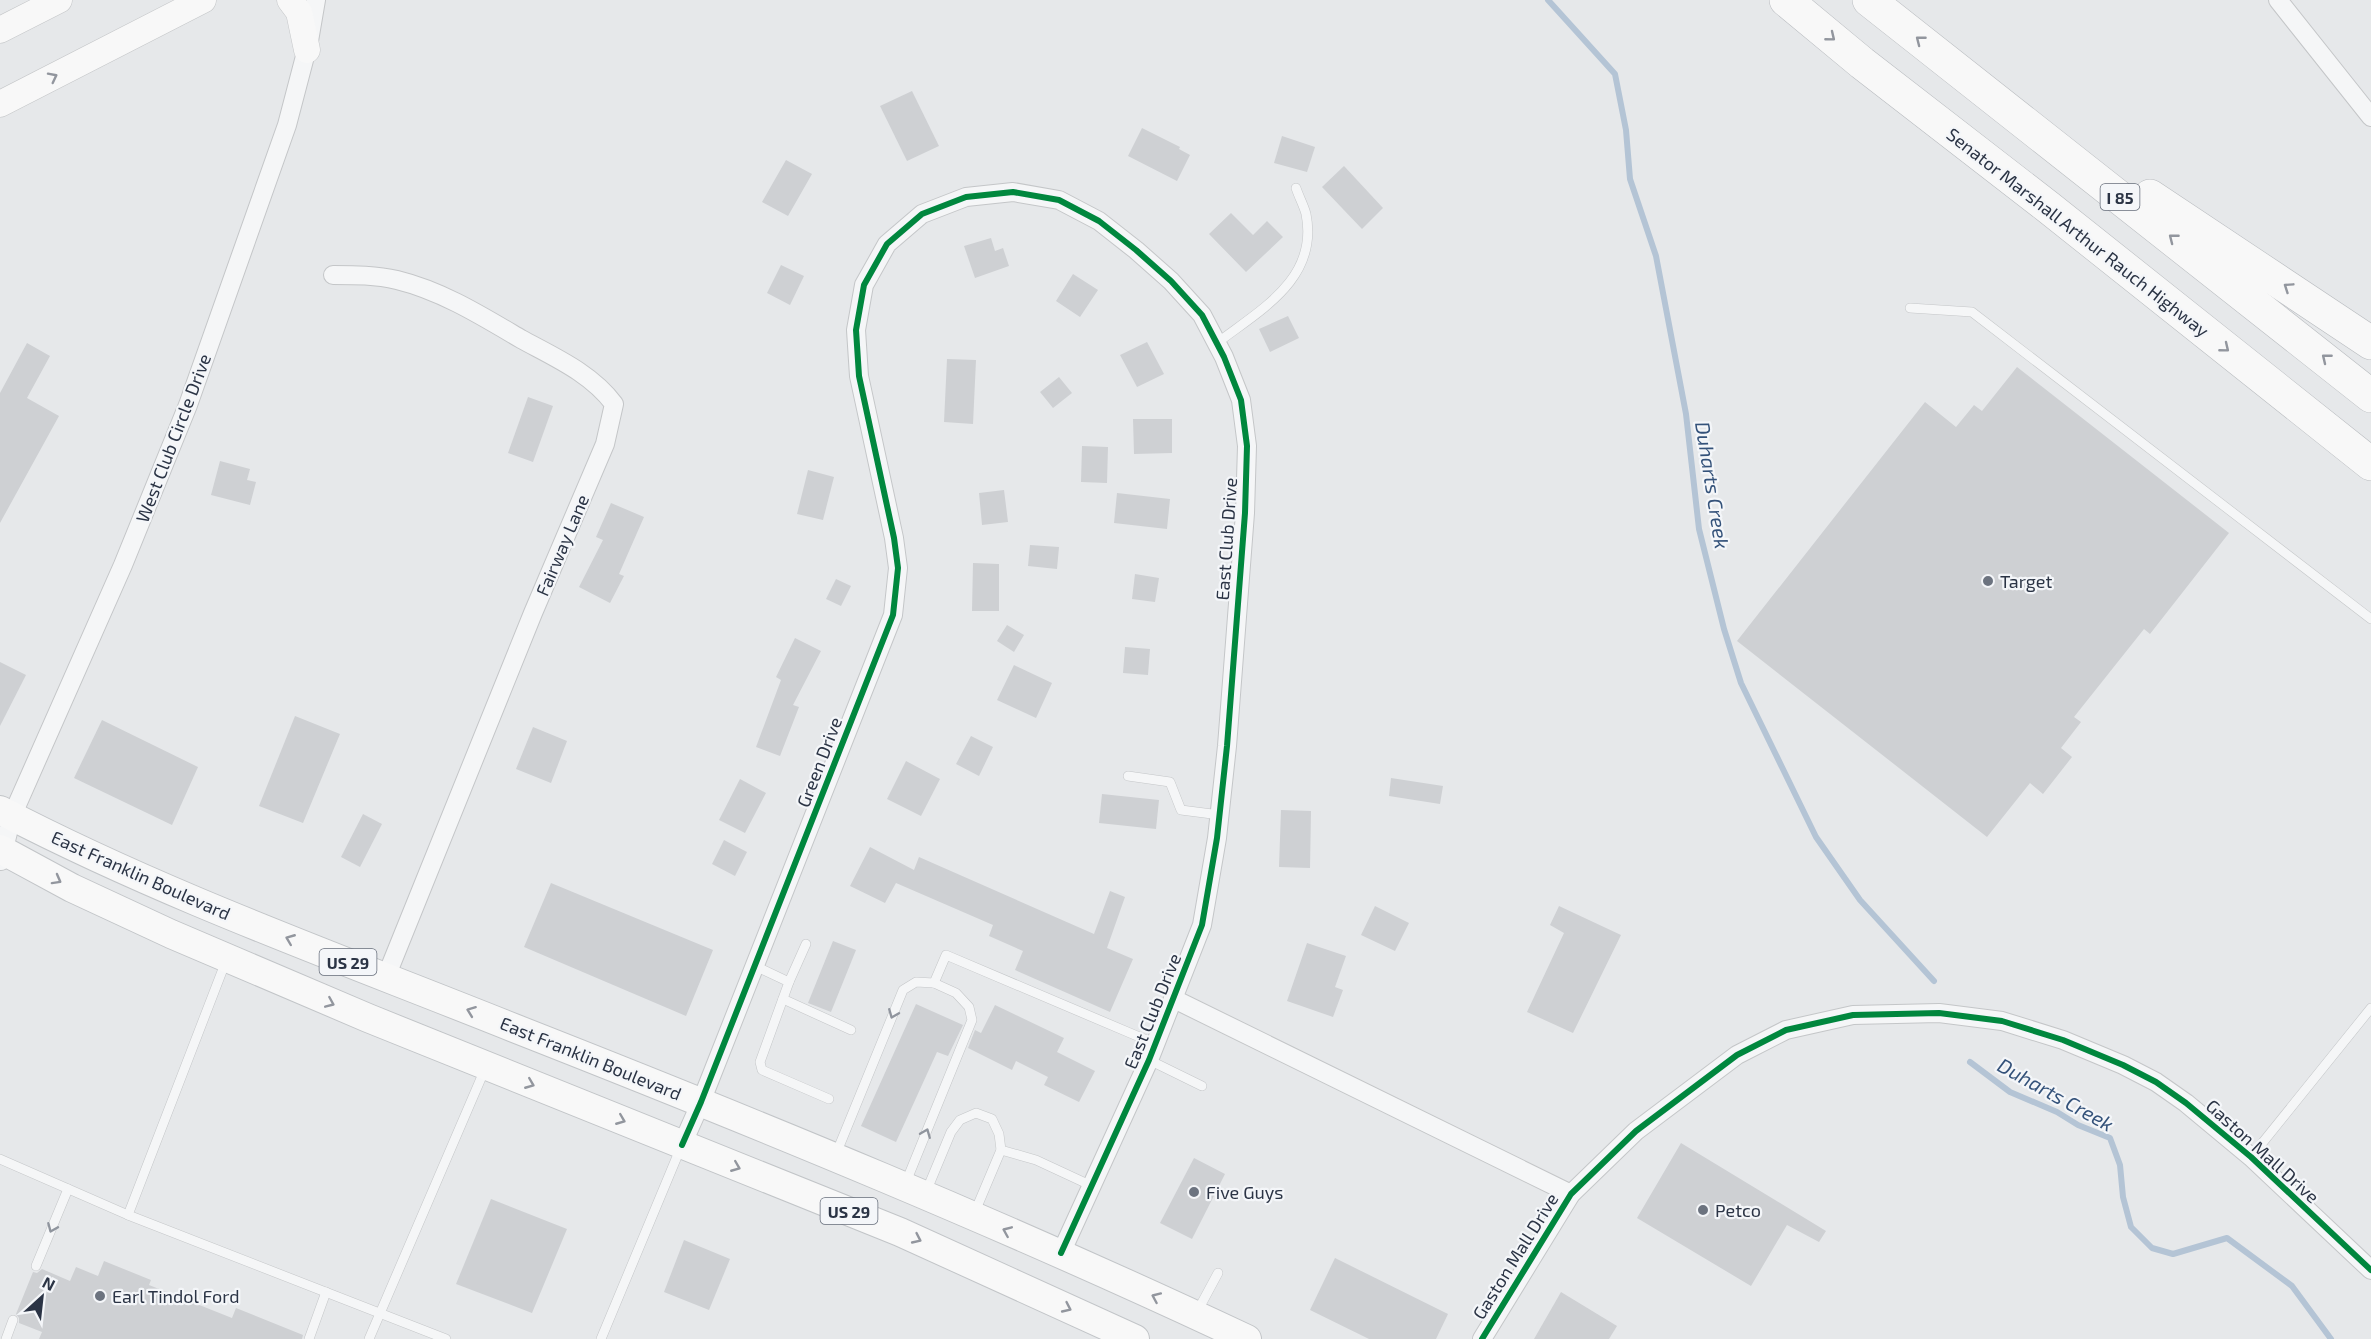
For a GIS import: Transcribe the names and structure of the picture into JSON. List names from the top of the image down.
{
  "streets": {
    "highway": ["I 85", "Senator Marshall Arthur Rauch Highway"],
    "main road": ["East Franklin Boulevard", "US 29"],
    "street": [
      "West Club Circle Drive",
      "East Club Drive",
      "Fairway Lane",
      "Green Drive",
      "Gaston Mall Drive"
    ]
  },
  "crossings": [
    ["West Club Circle Drive", "East Franklin Boulevard"],
    ["East Club Drive", "Green Drive"],
    ["East Club Drive", "East Franklin Boulevard"],
    ["Fairway Lane", "East Franklin Boulevard"],
    ["Green Drive", "East Franklin Boulevard"]
  ],
  "water": ["Duharts Creek"],
  "places": [
    "Target",
    "Five Guys",
    "Petco",
    "Earl Tindol Ford"
  ],
  "north": "top right"
}
